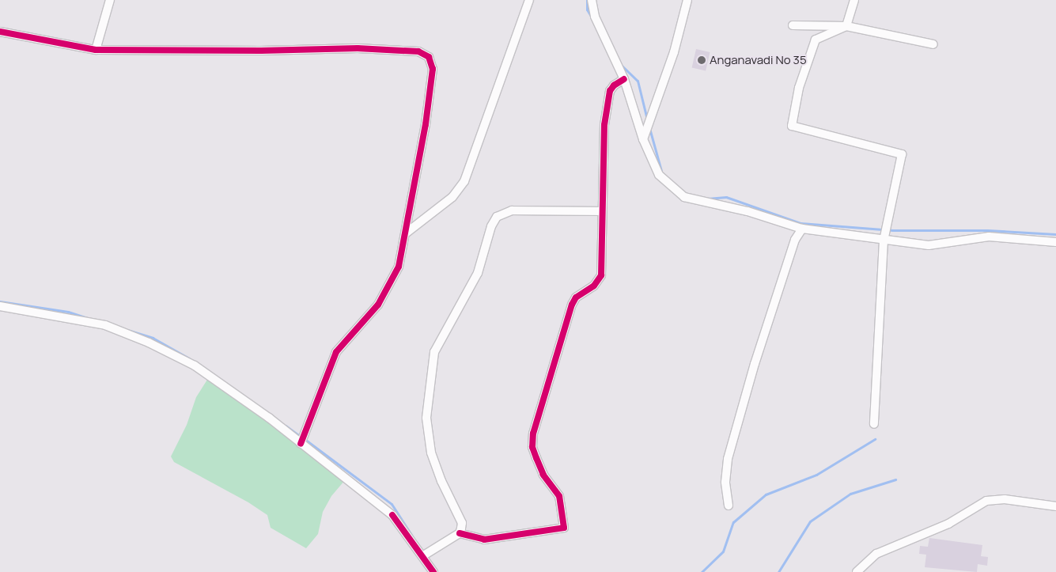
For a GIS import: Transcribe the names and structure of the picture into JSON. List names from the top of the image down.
{
  "places": ["Anganavadi No 35"]
}
